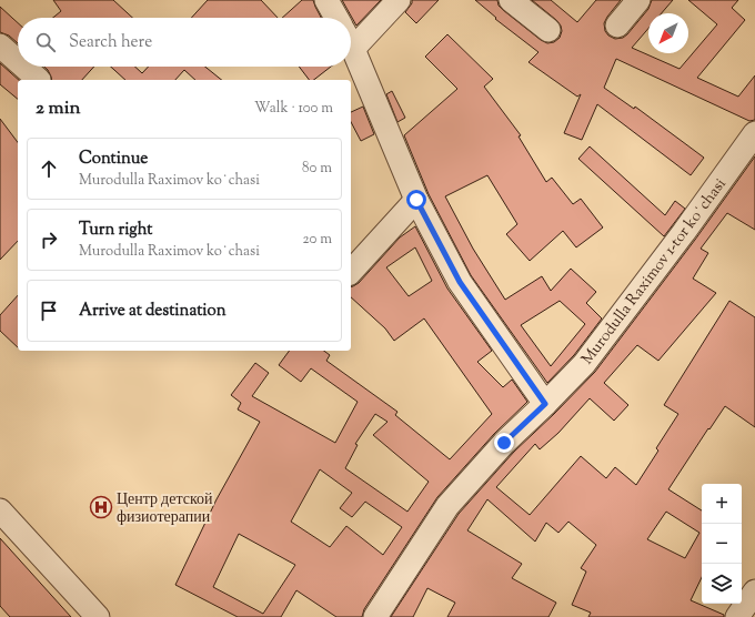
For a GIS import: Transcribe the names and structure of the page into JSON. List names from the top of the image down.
{
  "streets": {
    "street": ["Murodulla Raximov 1-tor koʻchasi"]
  },
  "places": {
    "hospital": ["Центр детской физиотерапии"]
  },
  "north": "bottom left",
  "page": {
    "search": "Search here",
    "heading": ["2 min", "Walk · 100 m"],
    "list": [
      ["Continue", "Murodulla Raximov koʻchasi", "80 m"],
      ["Turn right", "Murodulla Raximov koʻchasi", "20 m"],
      "Arrive at destination"
    ],
    "map_buttons": ["+", "−"]
  }
}
